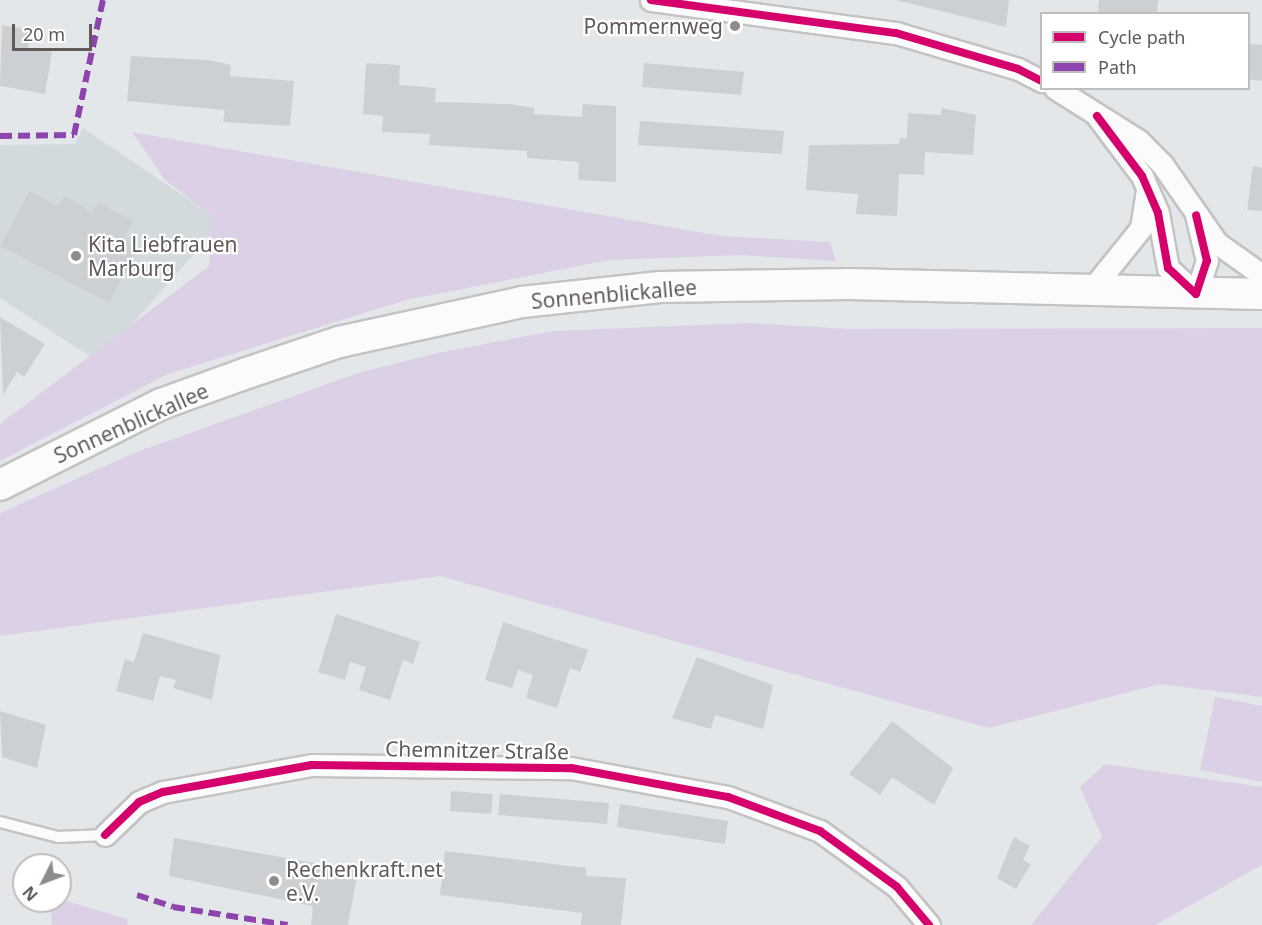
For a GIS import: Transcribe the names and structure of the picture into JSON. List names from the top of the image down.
{
  "streets": {
    "main road": ["Sonnenblickallee"],
    "street": ["Chemnitzer Straße"]
  },
  "places": ["Pommernweg", "Kita Liebfrauen Marburg", "Rechenkraft.net e.V."],
  "legend": ["Cycle path", "Path"],
  "scale_bar": "20 m",
  "north": "bottom left"
}
